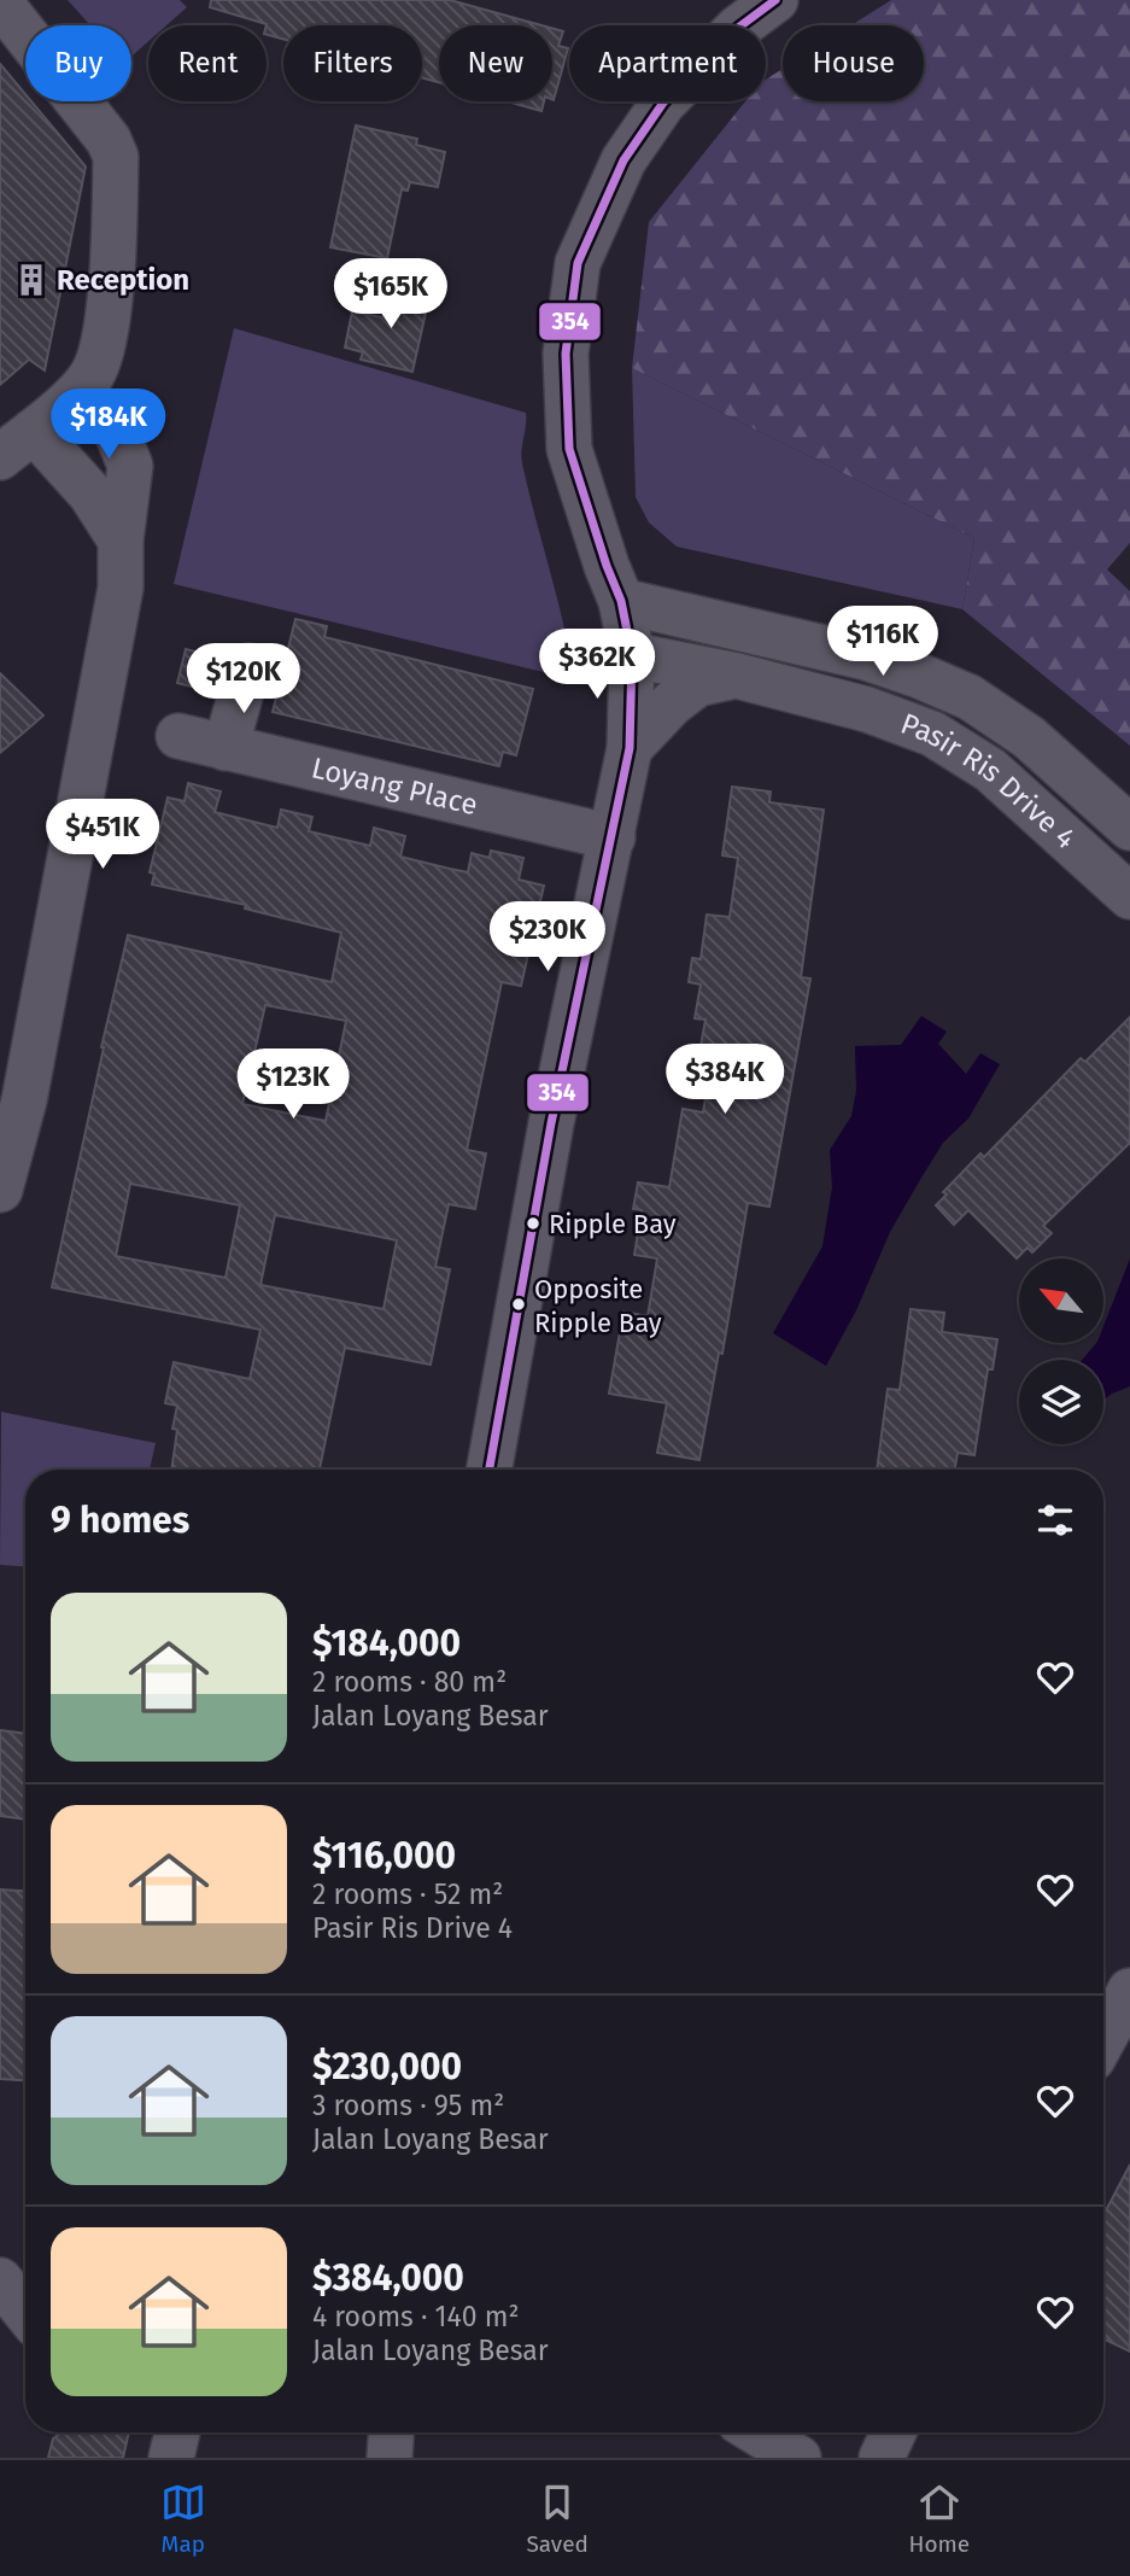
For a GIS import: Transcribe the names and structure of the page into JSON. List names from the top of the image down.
{
  "streets": {
    "street": ["Pasir Ris Drive 4", "Loyang Place"]
  },
  "places": {
    "building": ["Reception"],
    "other": ["Ripple Bay", "Opposite Ripple Bay"]
  },
  "lines": ["transit line 354"],
  "north": "top left",
  "page": {
    "chip": [
      "Buy",
      "Rent",
      "Filters",
      "New",
      "Apartment",
      "House"
    ],
    "price": [
      "$165K",
      "$184K",
      "$116K",
      "$362K",
      "$120K",
      "$451K",
      "$230K",
      "$384K",
      "$123K"
    ],
    "heading": "9 homes",
    "list": [
      {
        "name": "$184,000",
        "note": "2 rooms · 80 m² · Jalan Loyang Besar"
      },
      {
        "name": "$116,000",
        "note": "2 rooms · 52 m² · Pasir Ris Drive 4"
      },
      {
        "name": "$230,000",
        "note": "3 rooms · 95 m² · Jalan Loyang Besar"
      },
      {
        "name": "$384,000",
        "note": "4 rooms · 140 m² · Jalan Loyang Besar"
      }
    ],
    "tabs": ["Map", "Saved", "Home"]
  }
}
